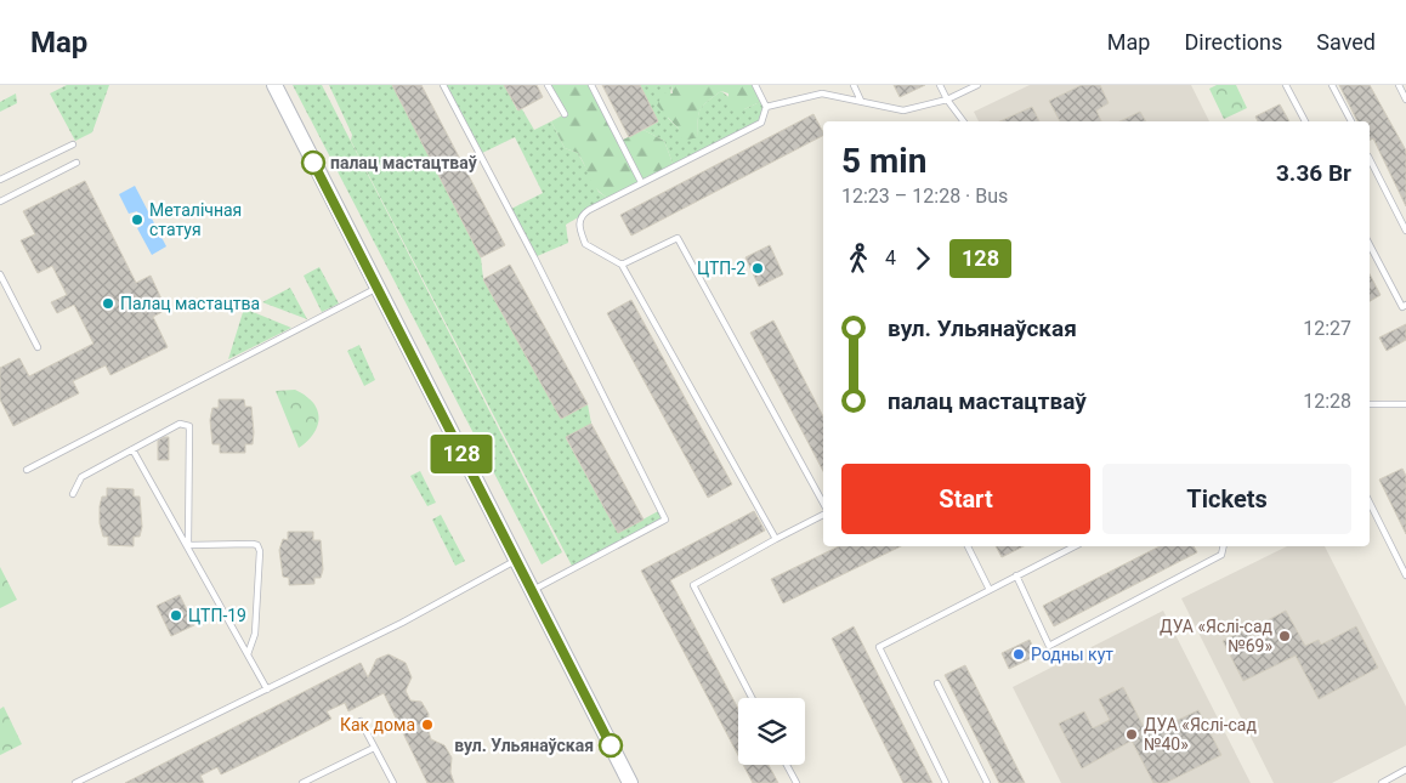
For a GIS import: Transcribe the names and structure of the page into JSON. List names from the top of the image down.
{
  "places": [
    "палац мастацтваў",
    "Металічная статуя",
    "ЦТП-2",
    "Палац мастацтва",
    "ЦТП-19",
    "ДУА «Яслі-сад №69»",
    "Родны кут",
    "Как дома",
    "ДУА «Яслі-сад №40»",
    "вул. Ульянаўская"
  ],
  "lines": ["bus line 128"],
  "page": {
    "header": "Map",
    "nav": ["Map", "Directions", "Saved"],
    "on_map": "128",
    "heading": ["5 min", "12:23 – 12:28 · Bus", "3.36 Br"],
    "legs": ["4", "128"],
    "list": [
      {
        "name": "вул. Ульянаўская",
        "value": "12:27"
      },
      {
        "name": "палац мастацтваў",
        "value": "12:28"
      }
    ],
    "buttons": ["Start", "Tickets"]
  }
}
